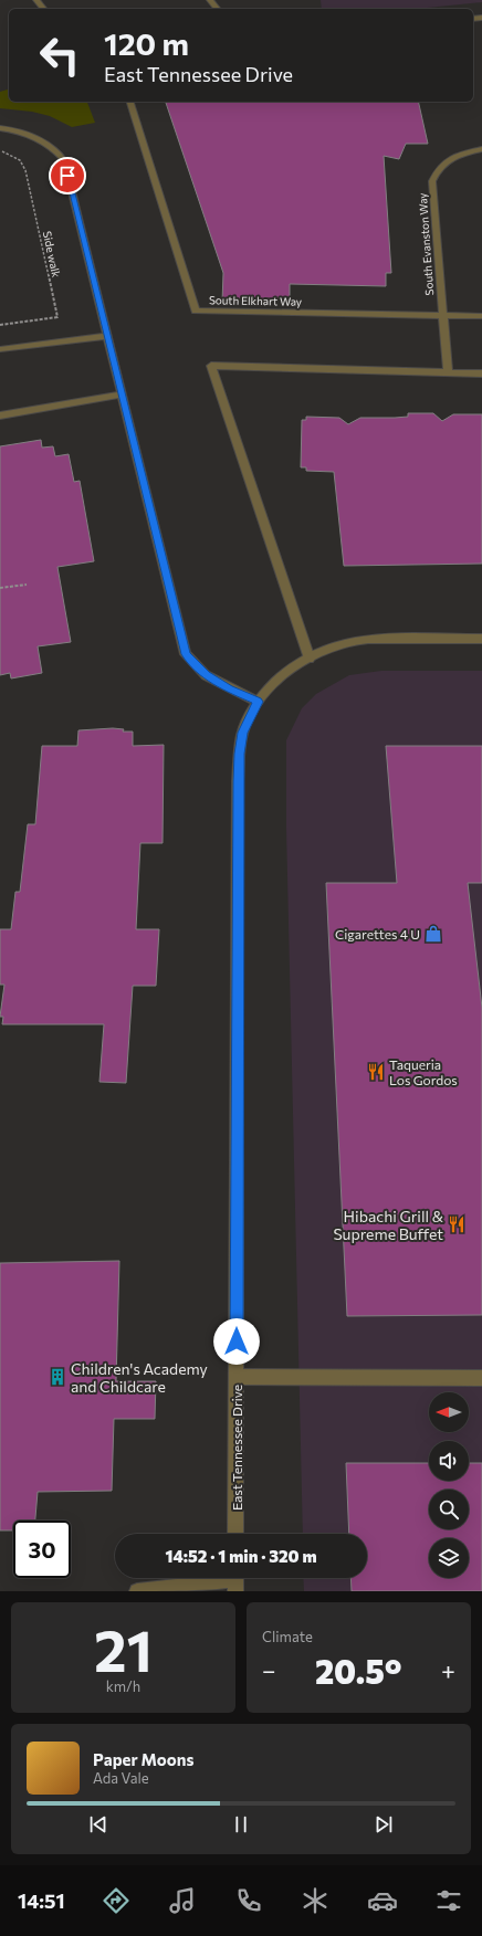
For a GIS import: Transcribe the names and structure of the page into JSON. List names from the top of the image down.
{
  "streets": {
    "street": ["South Evanston Way", "South Elkhart Way", "East Tennessee Drive"],
    "path": ["Side walk"]
  },
  "crossings": [
    ["South Evanston Way", "South Elkhart Way"]
  ],
  "places": {
    "shop": ["Cigarettes 4 U"],
    "restaurant": ["Taqueria Los Gordos", "Hibachi Grill & Supreme Buffet"],
    "building": ["Children's Academy and Childcare"]
  },
  "north": "left",
  "page": {
    "turn": ["120 m", "East Tennessee Drive"],
    "limit": "30",
    "trip": "14:52 · 1 min · 320 m",
    "tile": [
      ["21", "km/h"],
      "Climate"
    ],
    "heat": ["−", "20.5°", "+"],
    "song": ["Paper Moons", "Ada Vale"],
    "tabs": "14:51"
  }
}
